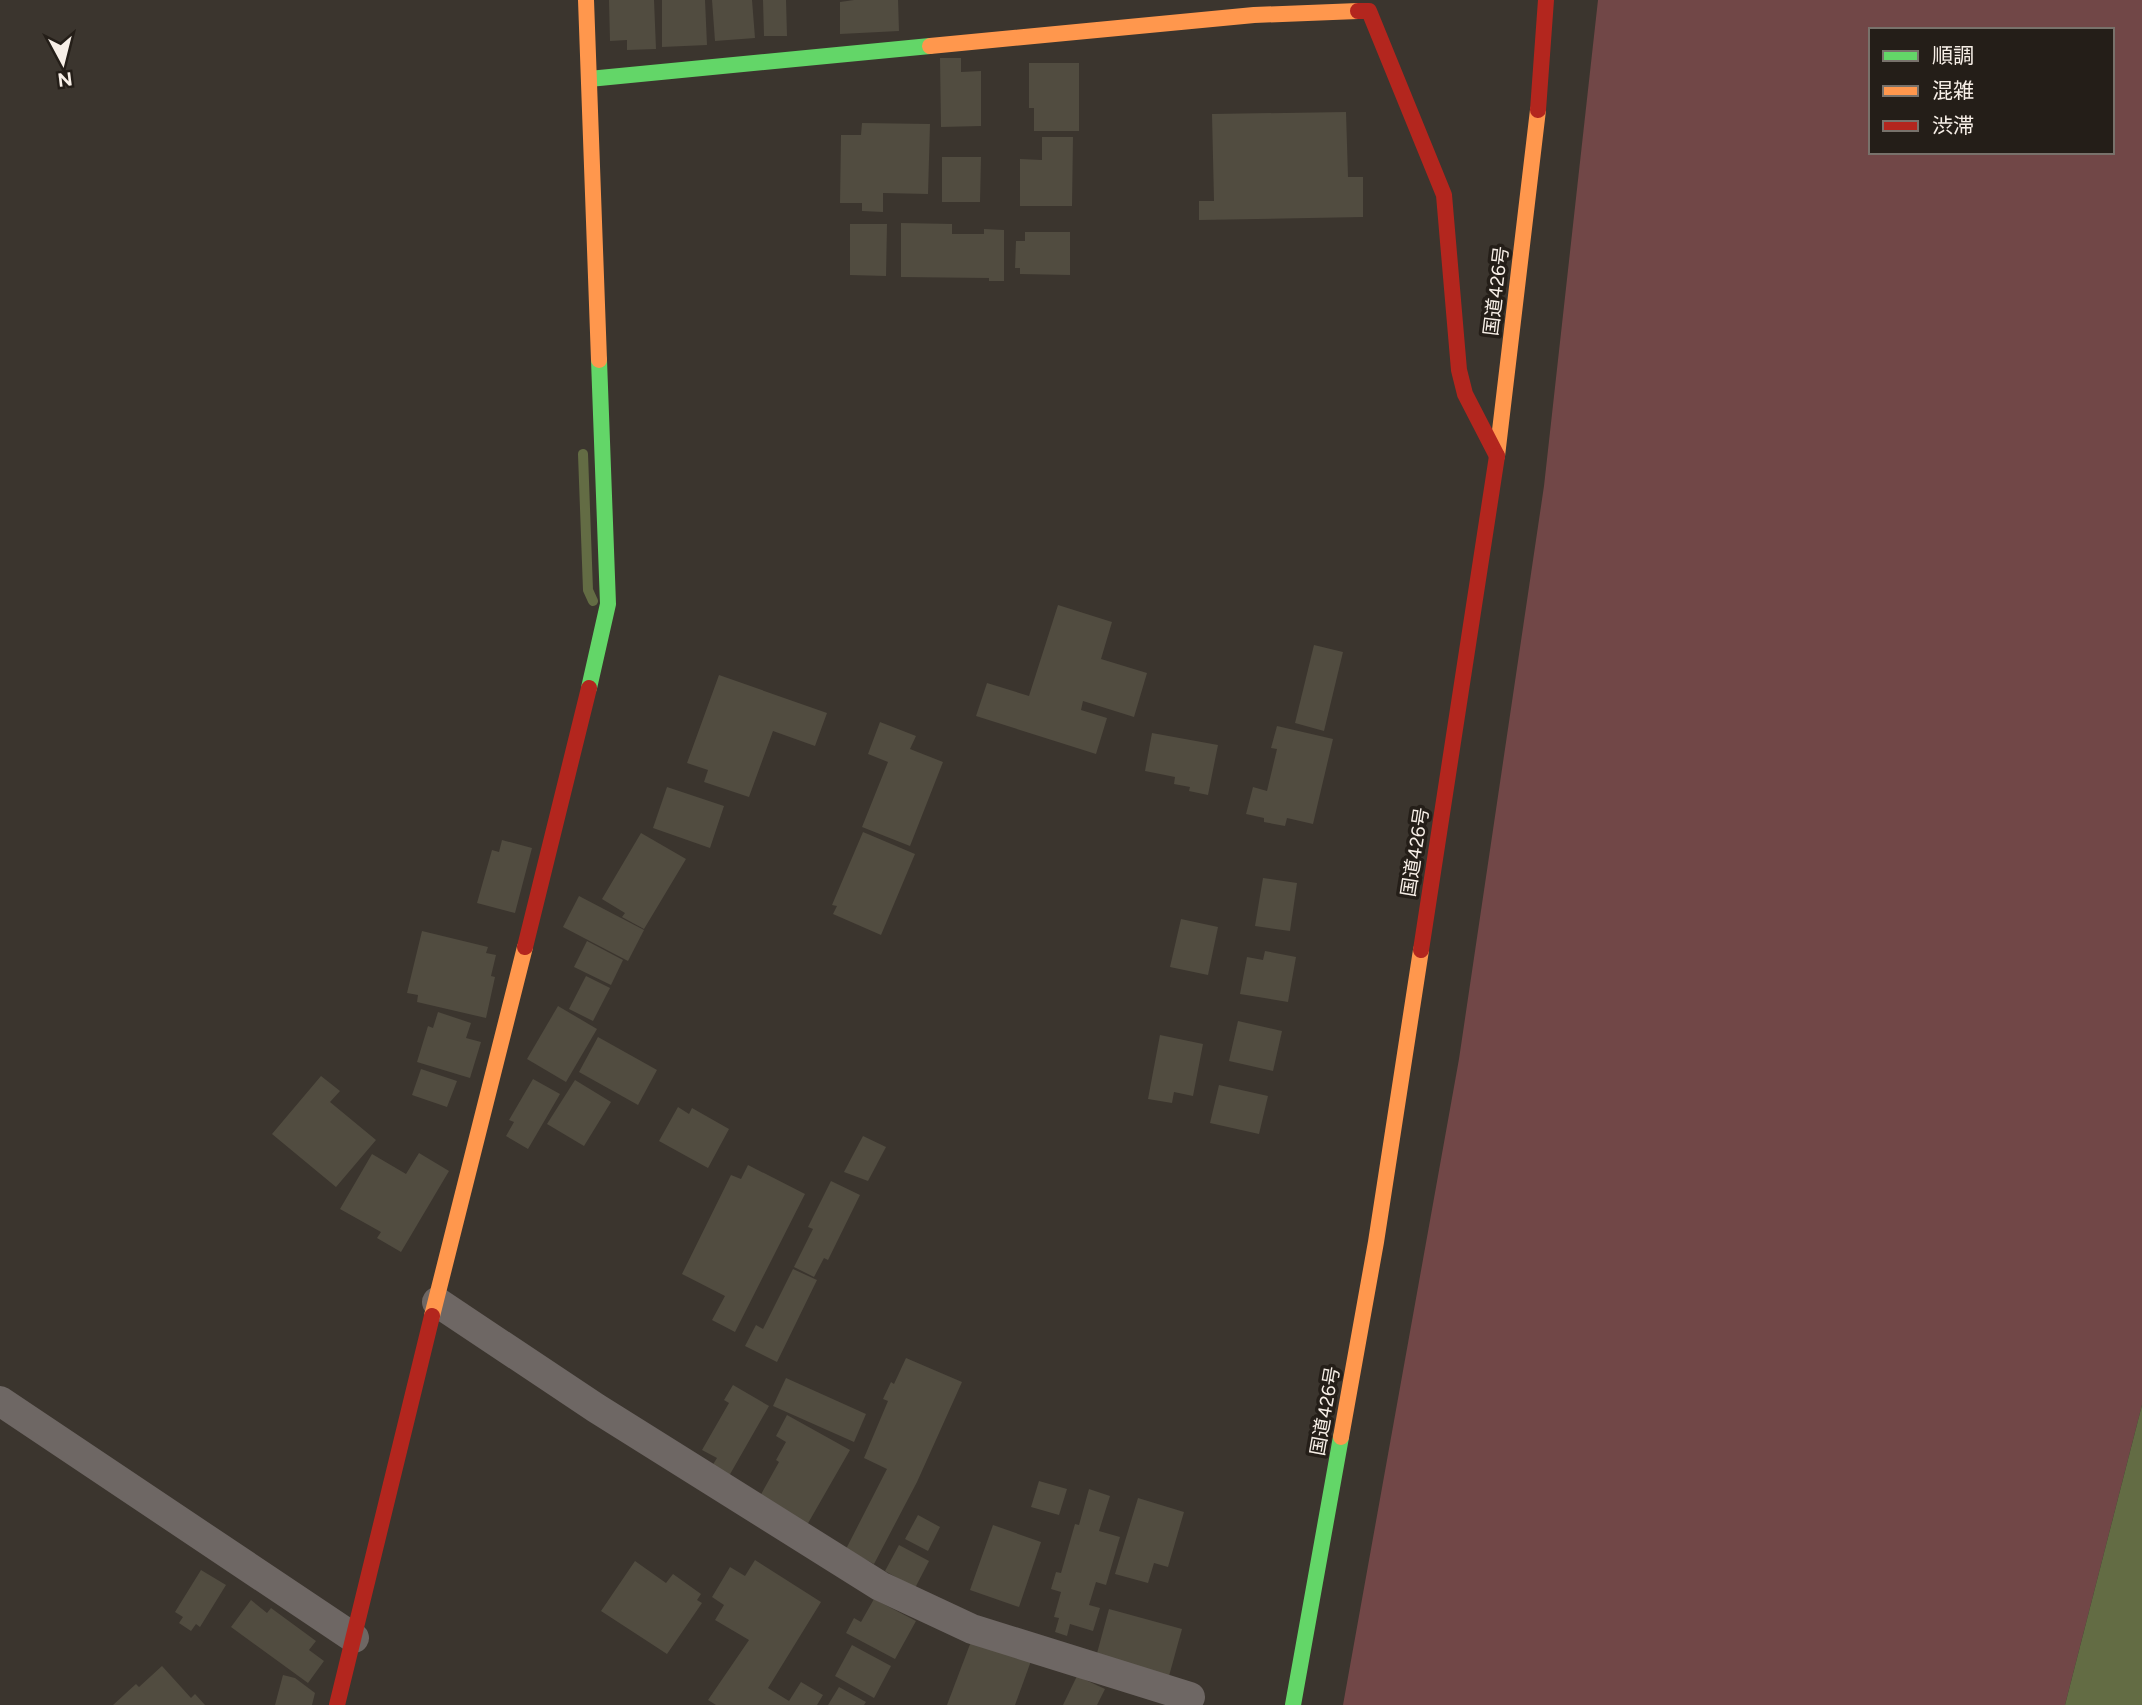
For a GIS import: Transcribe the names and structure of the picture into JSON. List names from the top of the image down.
{
  "streets": {
    "main road": ["国道426号"]
  },
  "legend": ["順調", "混雑", "渋滞"],
  "north": "bottom"
}
